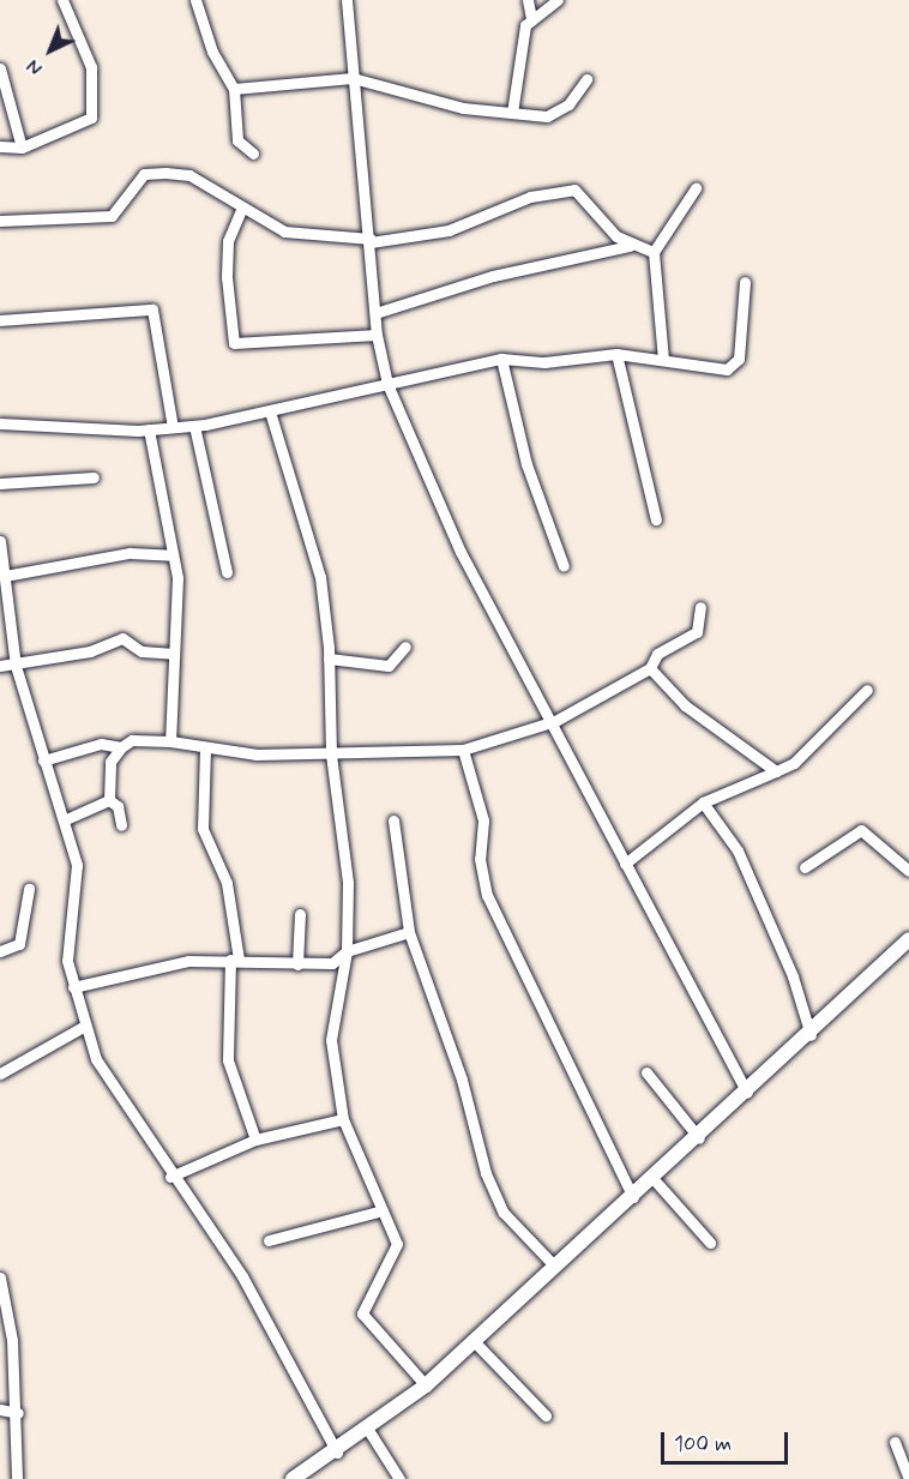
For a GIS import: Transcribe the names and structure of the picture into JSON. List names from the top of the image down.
{
  "scale_bar": "100 m",
  "north": "bottom left"
}
